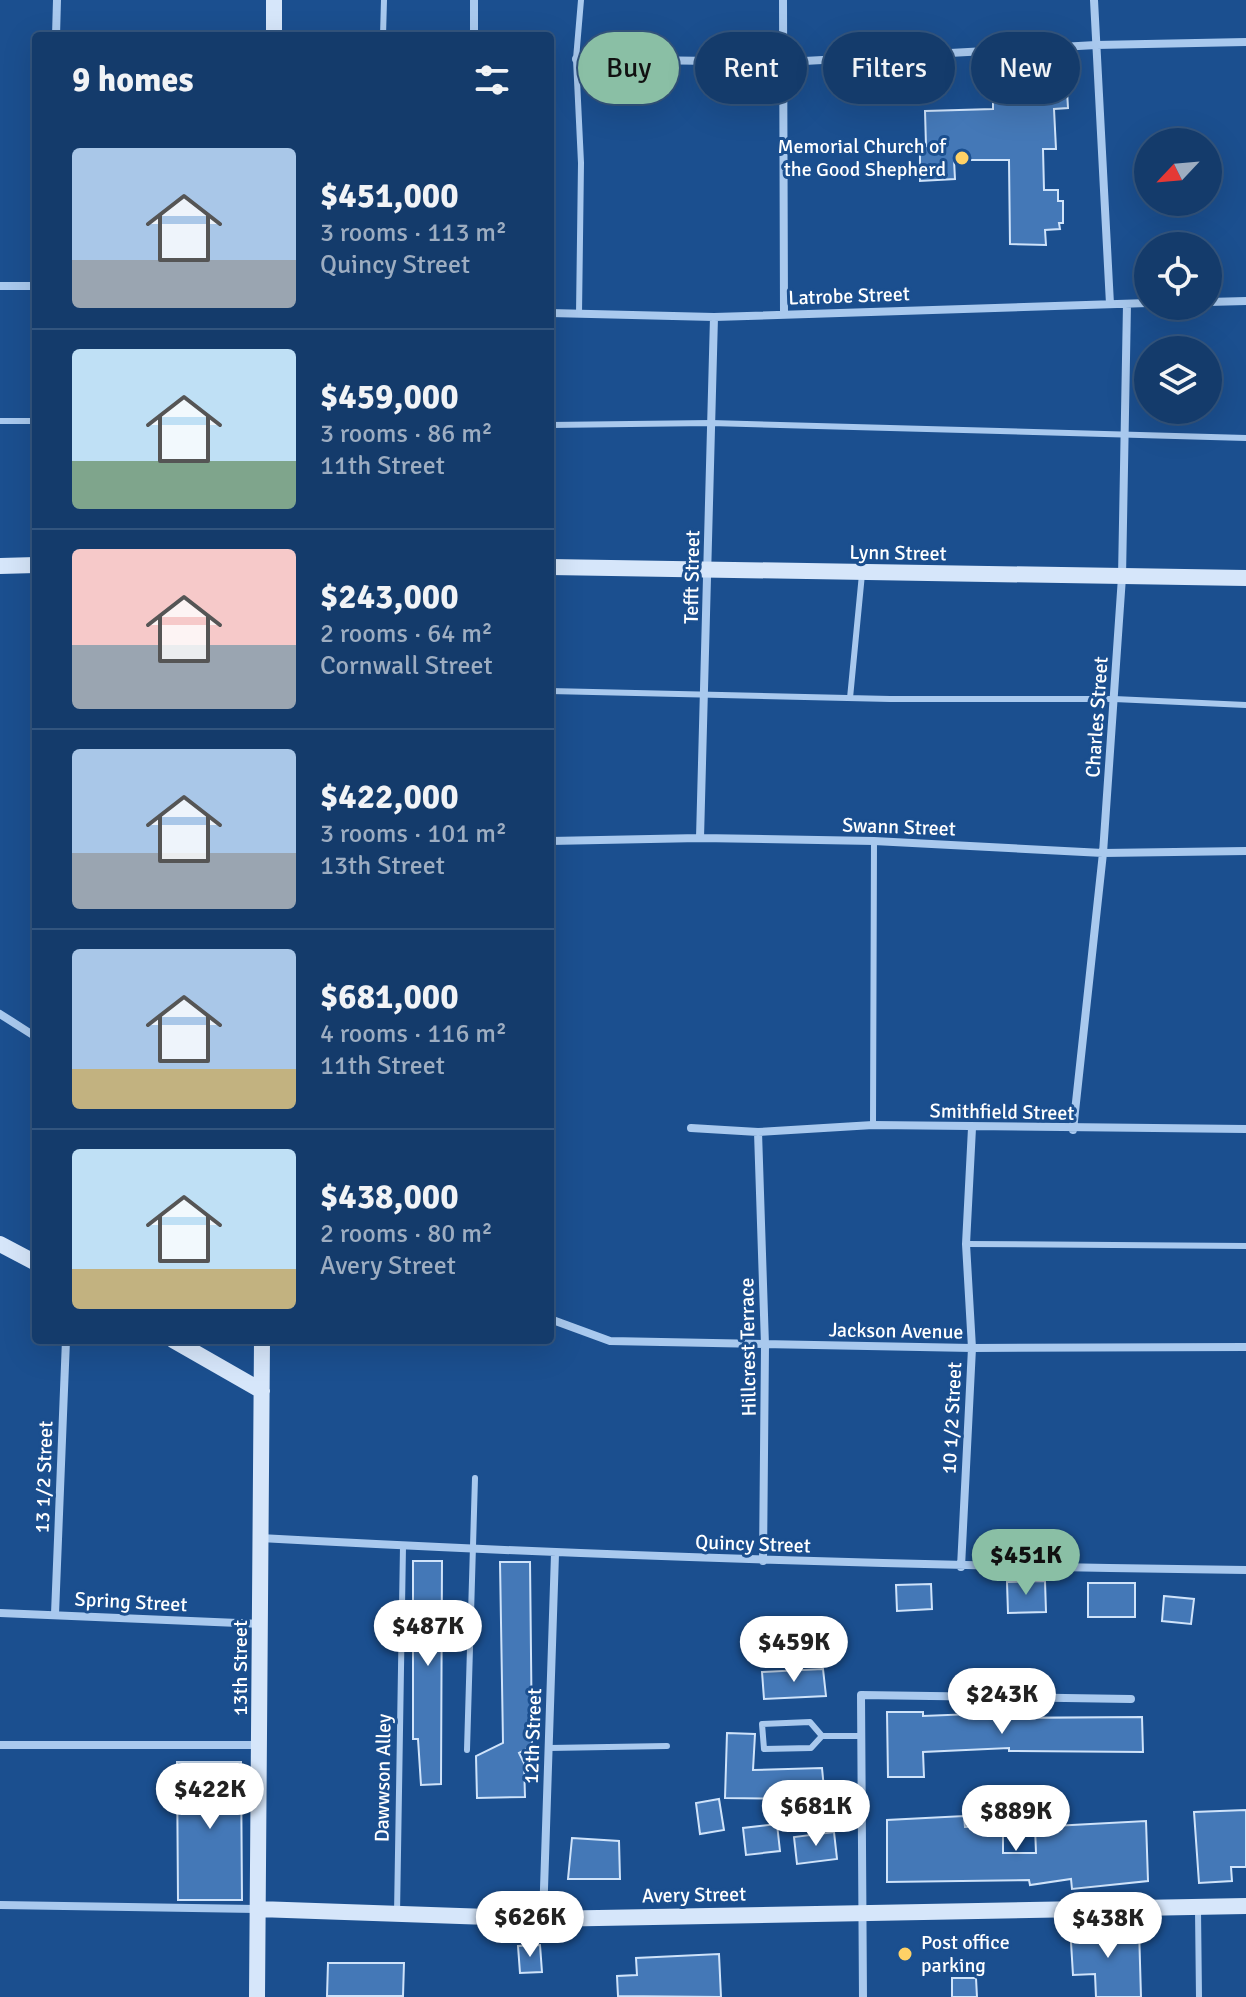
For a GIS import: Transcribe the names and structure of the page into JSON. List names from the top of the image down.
{
  "streets": {
    "street": [
      "Latrobe Street",
      "Lynn Street",
      "Tefft Street",
      "Charles Street",
      "Swann Street",
      "Smithfield Street",
      "Jackson Avenue",
      "Hillcrest Terrace",
      "10 1/2 Street",
      "13 1/2 Street",
      "Quincy Street",
      "Spring Street",
      "13th Street",
      "12th Street",
      "Avery Street"
    ],
    "lane": ["Dawwson Alley"]
  },
  "crossings": [
    ["Latrobe Street", "Tefft Street"],
    ["Latrobe Street", "Charles Street"],
    ["Lynn Street", "Tefft Street"],
    ["Lynn Street", "Charles Street"],
    ["Tefft Street", "Swann Street"],
    ["Charles Street", "Swann Street"],
    ["Charles Street", "Smithfield Street"],
    ["Smithfield Street", "Hillcrest Terrace"],
    ["Smithfield Street", "10 1/2 Street"],
    ["Jackson Avenue", "Hillcrest Terrace"],
    ["Jackson Avenue", "10 1/2 Street"],
    ["Hillcrest Terrace", "Quincy Street"],
    ["10 1/2 Street", "Quincy Street"],
    ["13 1/2 Street", "Spring Street"],
    ["Quincy Street", "13th Street"],
    ["Quincy Street", "12th Street"],
    ["Quincy Street", "Dawwson Alley"],
    ["Spring Street", "13th Street"],
    ["13th Street", "Avery Street"],
    ["12th Street", "Avery Street"],
    ["Dawwson Alley", "Avery Street"]
  ],
  "places": ["Memorial Church of the Good Shepherd", "Post office parking"],
  "north": "bottom left",
  "page": {
    "chip": [
      "Buy",
      "Rent",
      "Filters",
      "New"
    ],
    "heading": "9 homes",
    "list": [
      {
        "name": "$451,000",
        "note": "3 rooms · 113 m² · Quincy Street"
      },
      {
        "name": "$459,000",
        "note": "3 rooms · 86 m² · 11th Street"
      },
      {
        "name": "$243,000",
        "note": "2 rooms · 64 m² · Cornwall Street"
      },
      {
        "name": "$422,000",
        "note": "3 rooms · 101 m² · 13th Street"
      },
      {
        "name": "$681,000",
        "note": "4 rooms · 116 m² · 11th Street"
      },
      {
        "name": "$438,000",
        "note": "2 rooms · 80 m² · Avery Street"
      }
    ],
    "price": [
      "$451K",
      "$487K",
      "$459K",
      "$243K",
      "$422K",
      "$681K",
      "$889K",
      "$626K",
      "$438K"
    ]
  }
}
